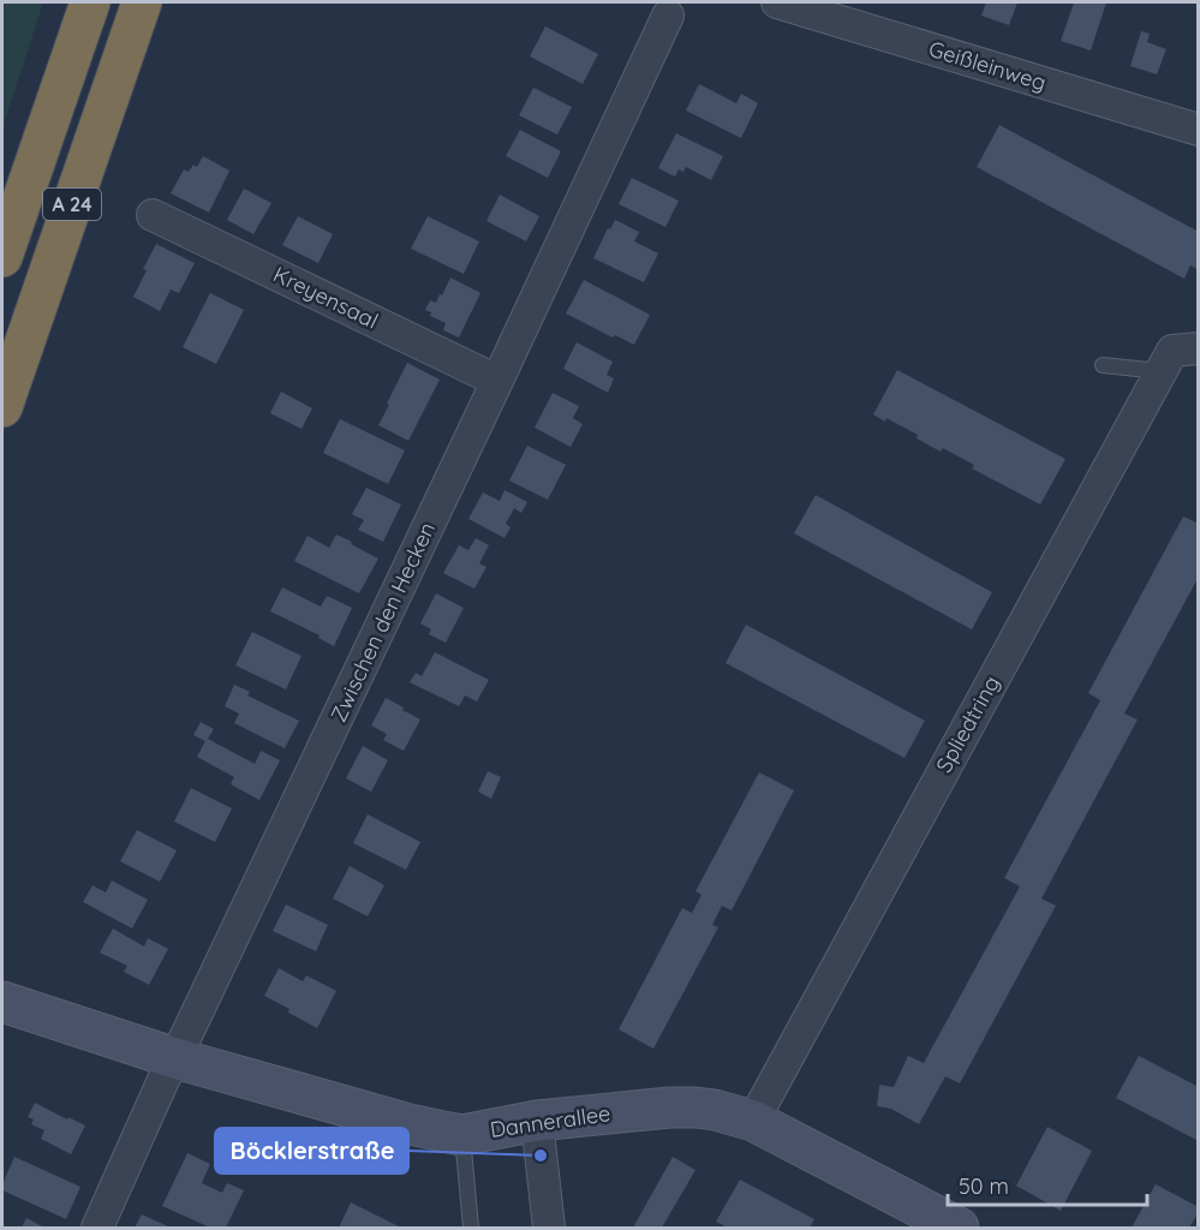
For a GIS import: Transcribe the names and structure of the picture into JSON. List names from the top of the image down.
{
  "streets": {
    "highway": ["A 24"],
    "street": [
      "Geißleinweg",
      "Kreyensaal",
      "Zwischen den Hecken",
      "Spliedtring",
      "Dannerallee"
    ]
  },
  "crossings": [
    ["Kreyensaal", "Zwischen den Hecken"],
    ["Zwischen den Hecken", "Dannerallee"],
    ["Spliedtring", "Dannerallee"]
  ],
  "places": ["Böcklerstraße"],
  "scale_bar": "50 m"
}
